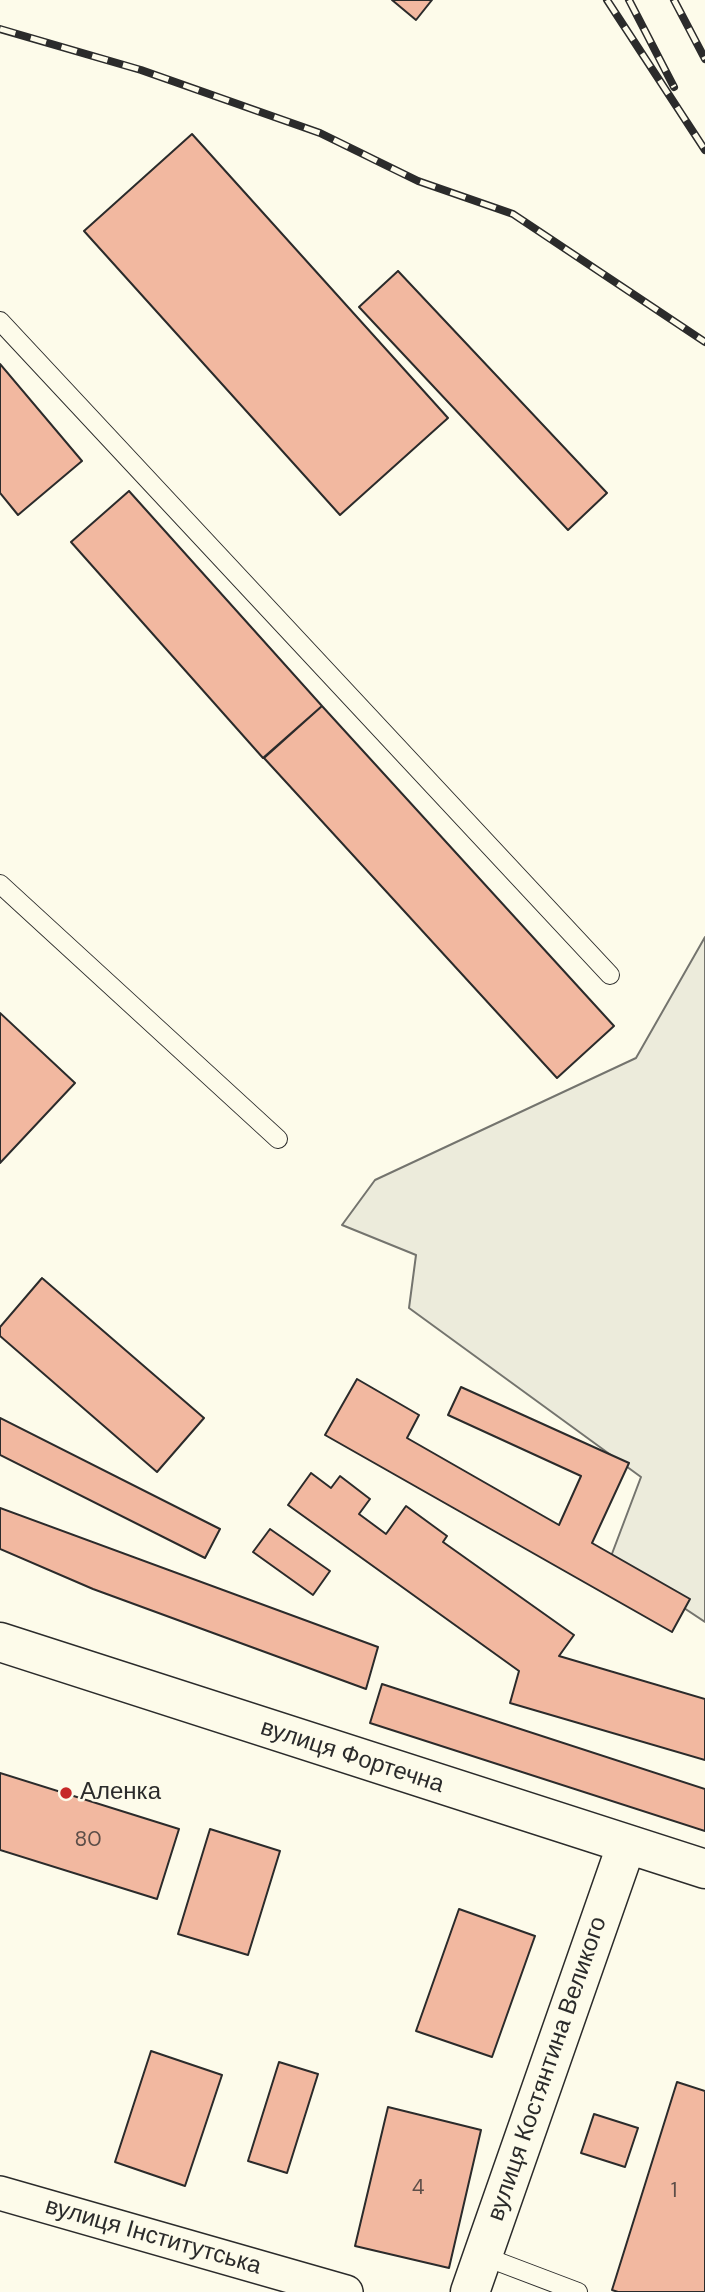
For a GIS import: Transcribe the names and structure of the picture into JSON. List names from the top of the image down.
{
  "streets": {
    "street": ["вулиця Фортечна", "вулиця Костянтина Великого", "вулиця Інститутська"]
  },
  "crossings": [
    ["вулиця Фортечна", "вулиця Костянтина Великого"]
  ],
  "places": ["Аленка"],
  "house_numbers": ["80", "4", "1"]
}
